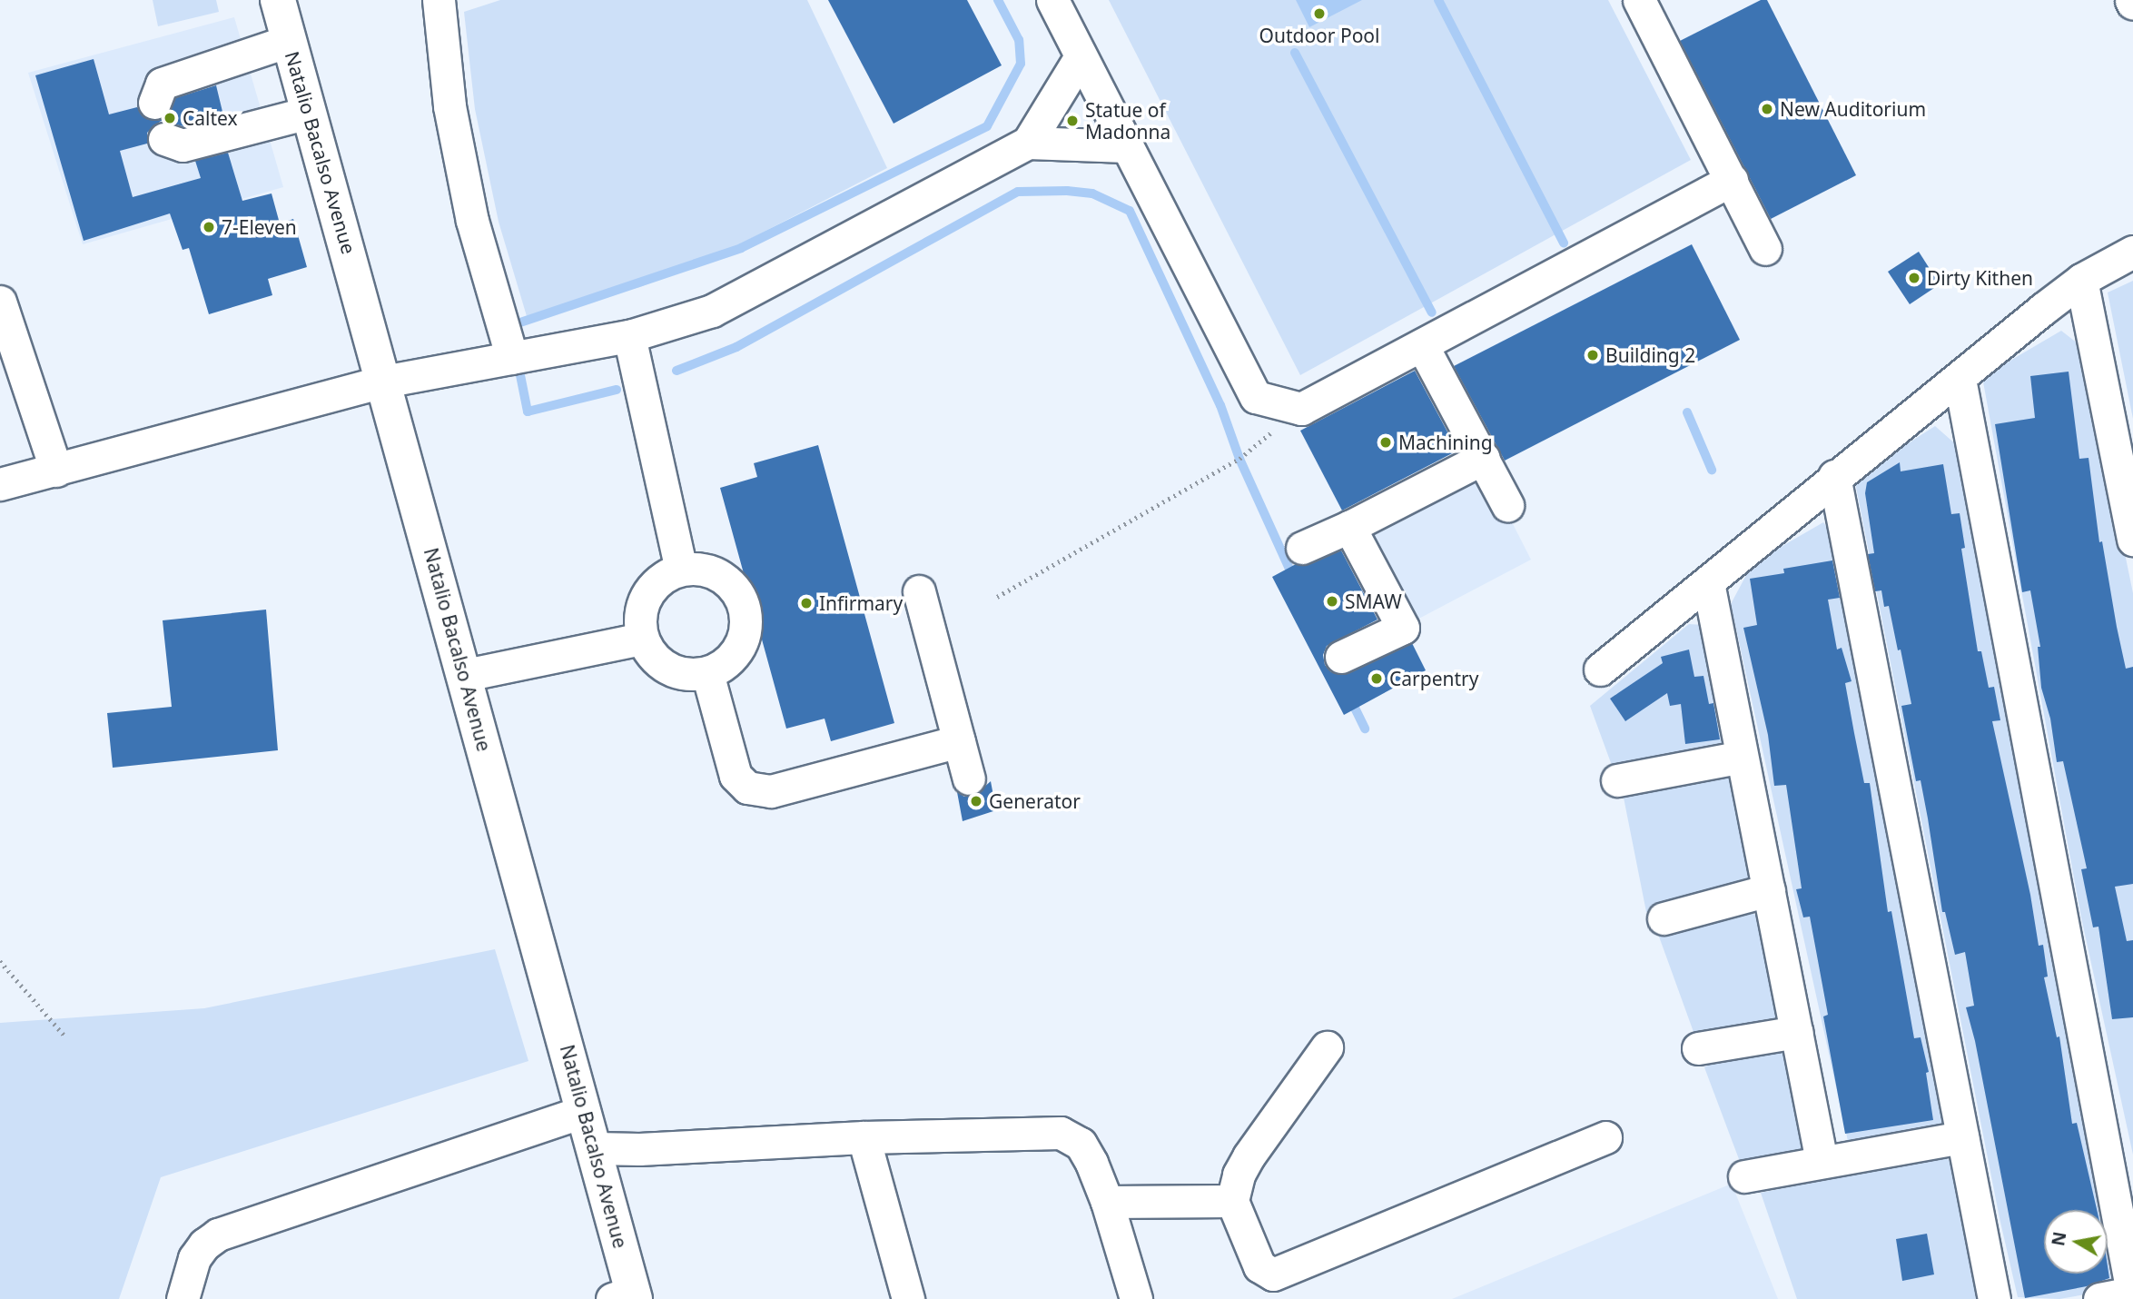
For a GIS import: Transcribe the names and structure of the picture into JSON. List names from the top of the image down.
{
  "streets": {
    "highway": ["Natalio Bacalso Avenue"]
  },
  "places": [
    "Outdoor Pool",
    "New Auditorium",
    "Caltex",
    "Statue of Madonna",
    "7-Eleven",
    "Dirty Kithen",
    "Building 2",
    "Machining",
    "SMAW",
    "Infirmary",
    "Carpentry",
    "Generator"
  ],
  "north": "left"
}
